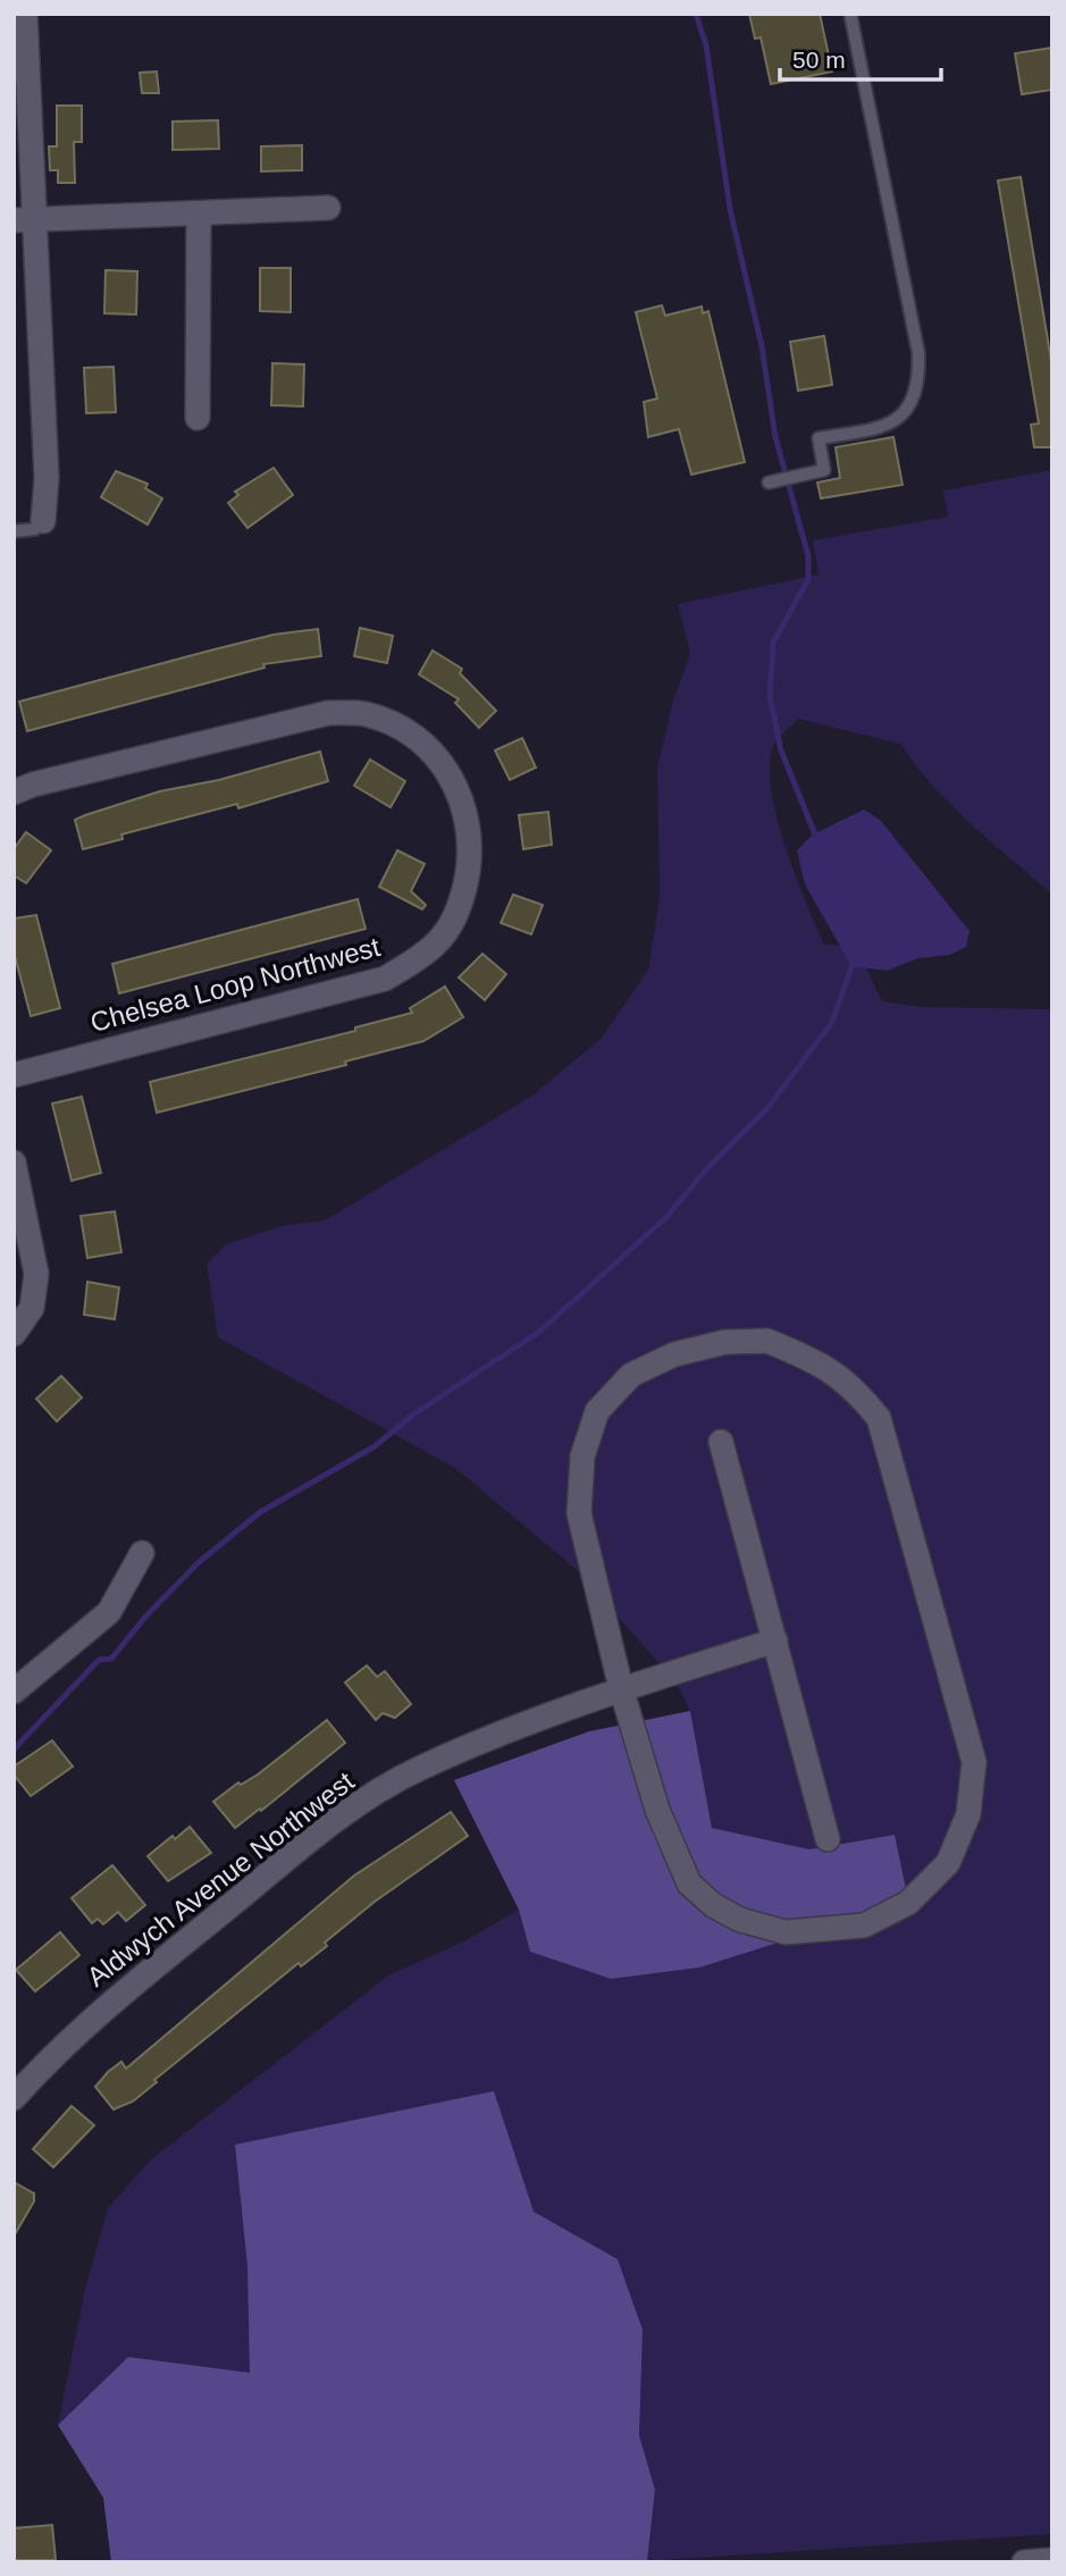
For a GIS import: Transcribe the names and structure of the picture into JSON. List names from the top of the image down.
{
  "streets": {
    "street": ["Chelsea Loop Northwest", "Aldwych Avenue Northwest"]
  },
  "scale_bar": "50 m"
}
